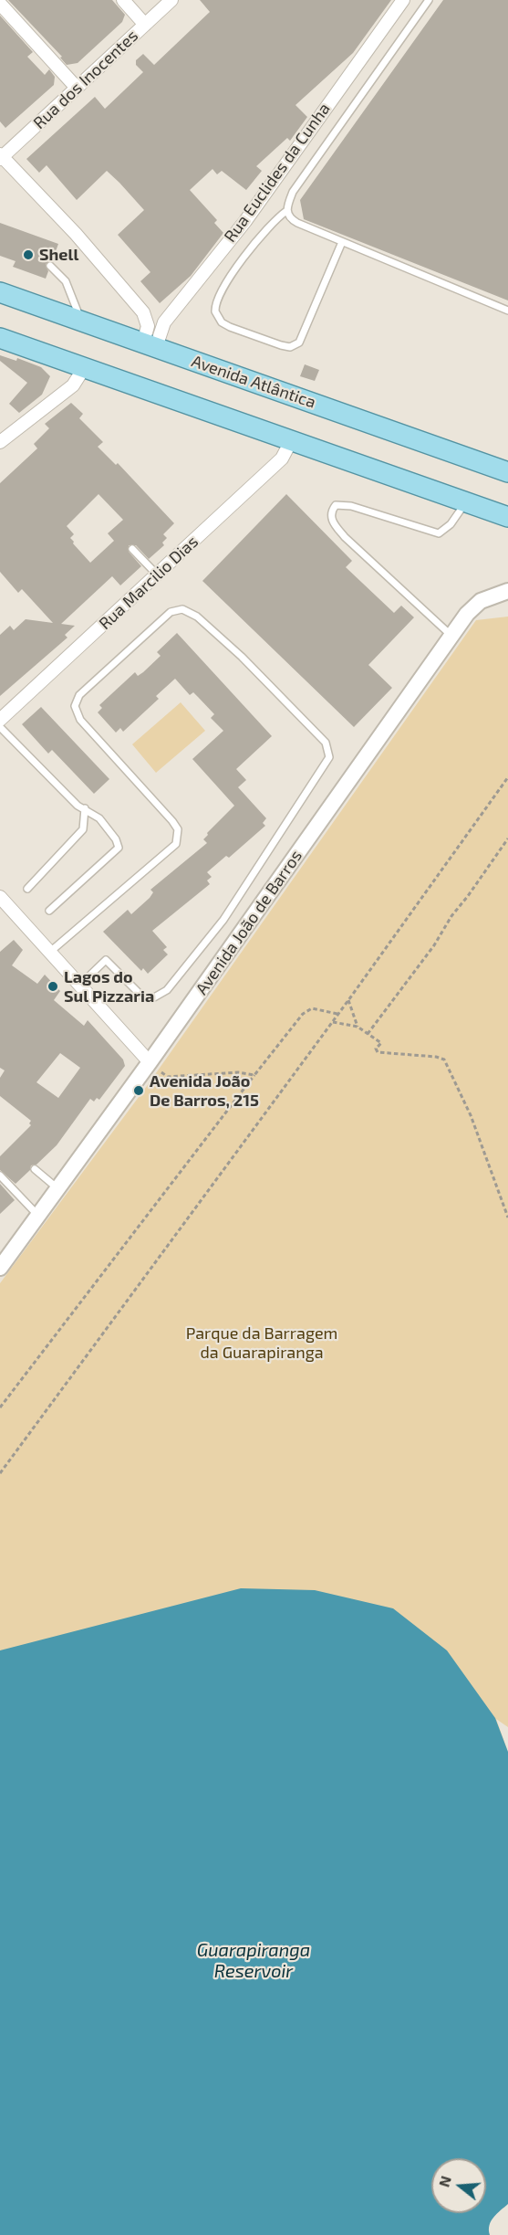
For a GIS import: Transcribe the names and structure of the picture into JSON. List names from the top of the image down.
{
  "streets": {
    "main road": ["Avenida Atlântica"],
    "street": [
      "Rua dos Inocentes",
      "Rua Euclides da Cunha",
      "Rua Marcilio Dias",
      "Avenida João de Barros"
    ]
  },
  "crossings": [
    ["Rua Euclides da Cunha", "Avenida Atlântica"]
  ],
  "water": ["Guarapiranga Reservoir"],
  "parks": ["Parque da Barragem da Guarapiranga"],
  "places": ["Shell", "Lagos do Sul Pizzaria", "Avenida João De Barros, 215"],
  "north": "left"
}
